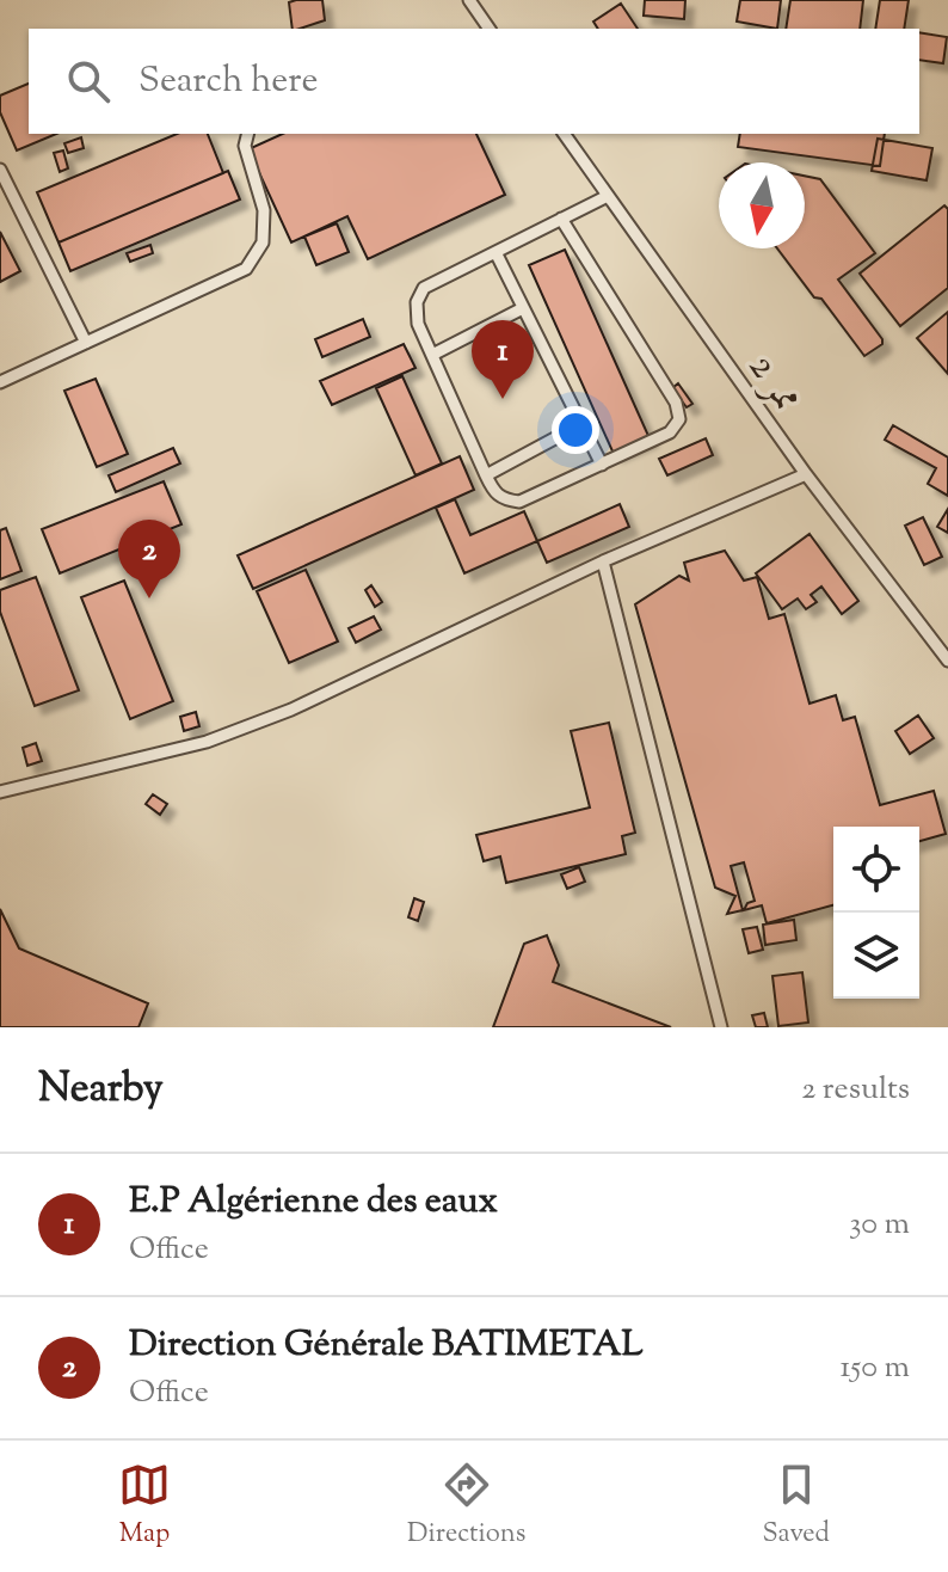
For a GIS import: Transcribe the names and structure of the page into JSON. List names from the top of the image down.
{
  "streets": {
    "lane": ["ممر 2"]
  },
  "north": "bottom",
  "page": {
    "search": "Search here",
    "pins": ["1", "2"],
    "heading": ["Nearby", "2 results"],
    "list": [
      {
        "mark": "1",
        "name": "E.P Algérienne des eaux",
        "note": "Office",
        "value": "30 m"
      },
      {
        "mark": "2",
        "name": "Direction Générale BATIMETAL",
        "note": "Office",
        "value": "150 m"
      }
    ],
    "nav": ["Map", "Directions", "Saved"]
  }
}
